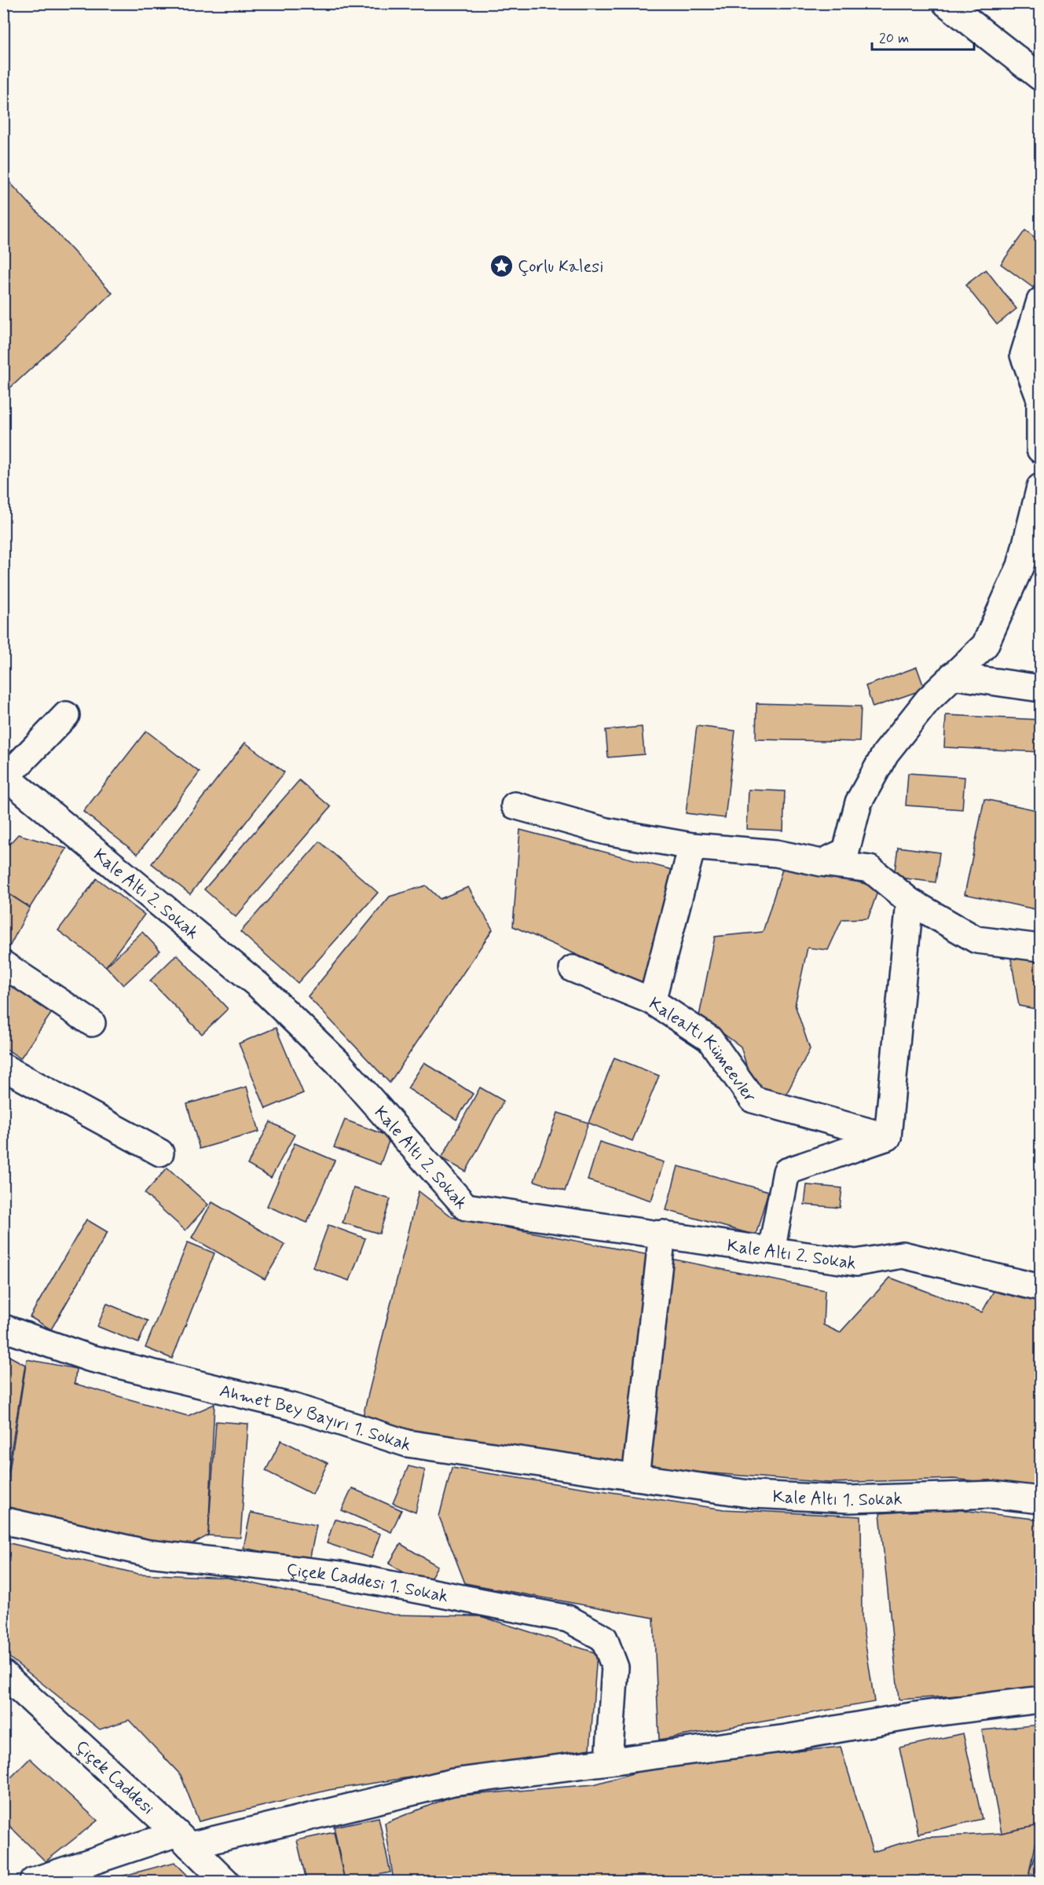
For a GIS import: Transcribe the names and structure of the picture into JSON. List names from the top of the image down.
{
  "streets": {
    "street": [
      "Kale Altı 2. Sokak",
      "Kalealtı Kümeevler",
      "Ahmet Bey Bayırı 1. Sokak",
      "Kale Altı 1. Sokak",
      "Çiçek Caddesi 1. Sokak",
      "Çiçek Caddesi"
    ]
  },
  "crossings": [
    ["Ahmet Bey Bayırı 1. Sokak", "Kale Altı 1. Sokak"]
  ],
  "places": {
    "place": ["Çorlu Kalesi"]
  },
  "scale_bar": "20 m"
}
